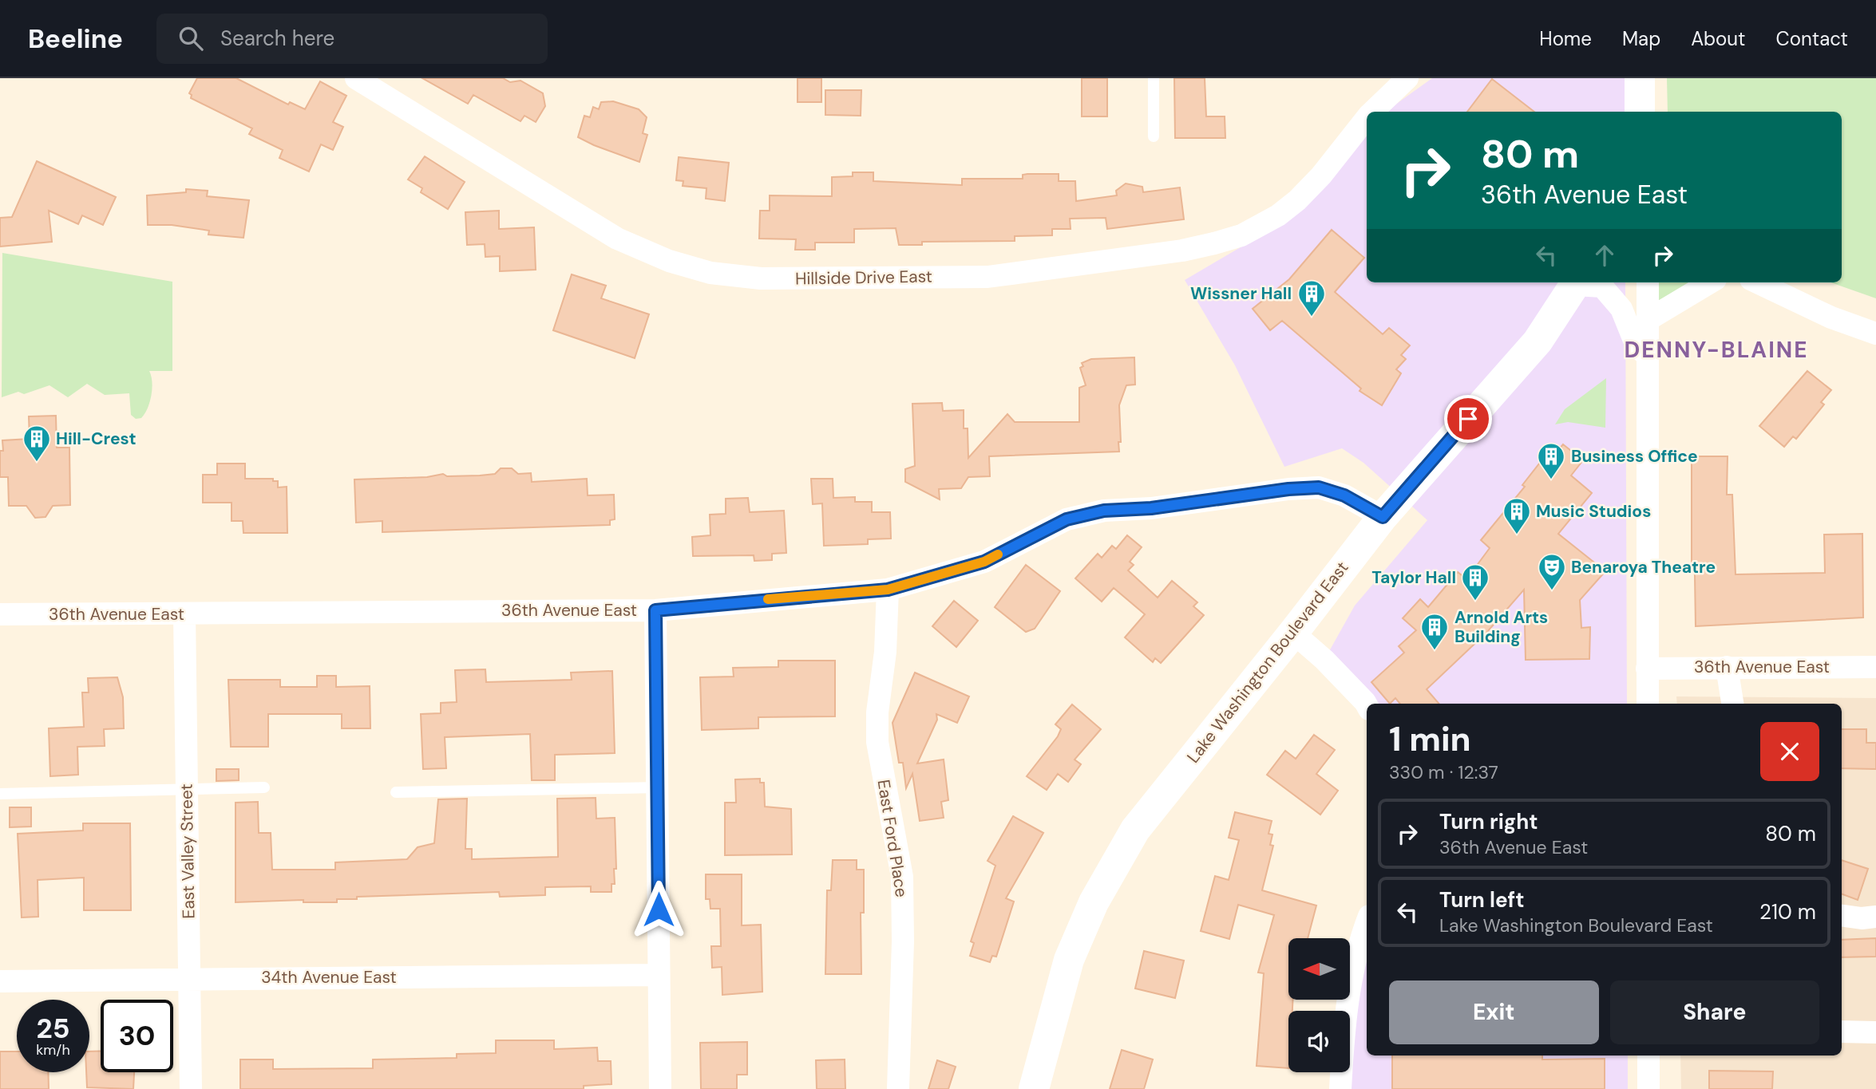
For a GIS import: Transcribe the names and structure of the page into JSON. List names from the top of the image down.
{
  "streets": {
    "main road": ["Lake Washington Boulevard East"],
    "street": [
      "Hillside Drive East",
      "36th Avenue East",
      "East Ford Place",
      "East Valley Street",
      "34th Avenue East"
    ]
  },
  "crossings": [
    ["36th Avenue East", "Lake Washington Boulevard East"],
    ["36th Avenue East", "East Ford Place"],
    ["36th Avenue East", "East Valley Street"],
    ["East Valley Street", "34th Avenue East"]
  ],
  "districts": ["DENNY-BLAINE"],
  "places": {
    "building": [
      "Wissner Hall",
      "Hill-Crest",
      "Business Office",
      "Music Studios",
      "Taylor Hall",
      "Arnold Arts Building"
    ],
    "theatre": ["Benaroya Theatre"]
  },
  "north": "left",
  "page": {
    "header": "Beeline",
    "search": "Search here",
    "nav": [
      "Home",
      "Map",
      "About",
      "Contact"
    ],
    "turn": ["80 m", "36th Avenue East"],
    "heading": ["1 min", "330 m · 12:37"],
    "list": [
      {
        "name": "Turn right",
        "note": "36th Avenue East",
        "value": "80 m"
      },
      {
        "name": "Turn left",
        "note": "Lake Washington Boulevard East",
        "value": "210 m"
      }
    ],
    "buttons": ["Exit", "Share"],
    "speed": "25 km/h",
    "limit": "30"
  }
}
